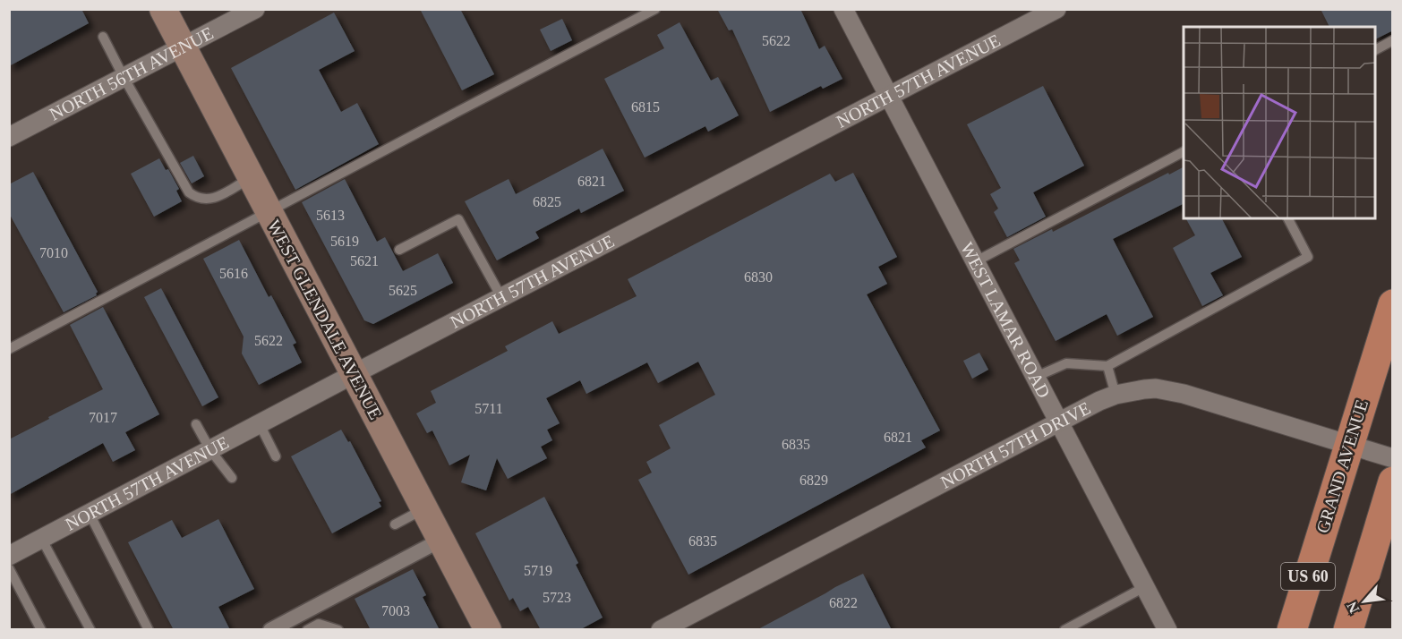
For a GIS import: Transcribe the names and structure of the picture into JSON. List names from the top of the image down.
{
  "streets": {
    "highway": ["GRAND AVENUE", "US 60"],
    "main road": ["WEST GLENDALE AVENUE"],
    "street": [
      "NORTH 56TH AVENUE",
      "NORTH 57TH AVENUE",
      "WEST LAMAR ROAD",
      "NORTH 57TH DRIVE"
    ]
  },
  "crossings": [
    ["NORTH 56TH AVENUE", "WEST GLENDALE AVENUE"],
    ["NORTH 57TH AVENUE", "WEST GLENDALE AVENUE"],
    ["NORTH 57TH AVENUE", "WEST LAMAR ROAD"],
    ["WEST LAMAR ROAD", "NORTH 57TH DRIVE"],
    ["NORTH 57TH DRIVE", "GRAND AVENUE"]
  ],
  "house_numbers": [
    "5622",
    "6815",
    "6821",
    "6825",
    "5613",
    "5619",
    "7010",
    "5621",
    "5616",
    "6830",
    "5625",
    "5622",
    "5711",
    "7017",
    "6821",
    "6835",
    "6829",
    "6835",
    "5719",
    "5723",
    "6822",
    "7003"
  ],
  "north": "bottom left"
}
